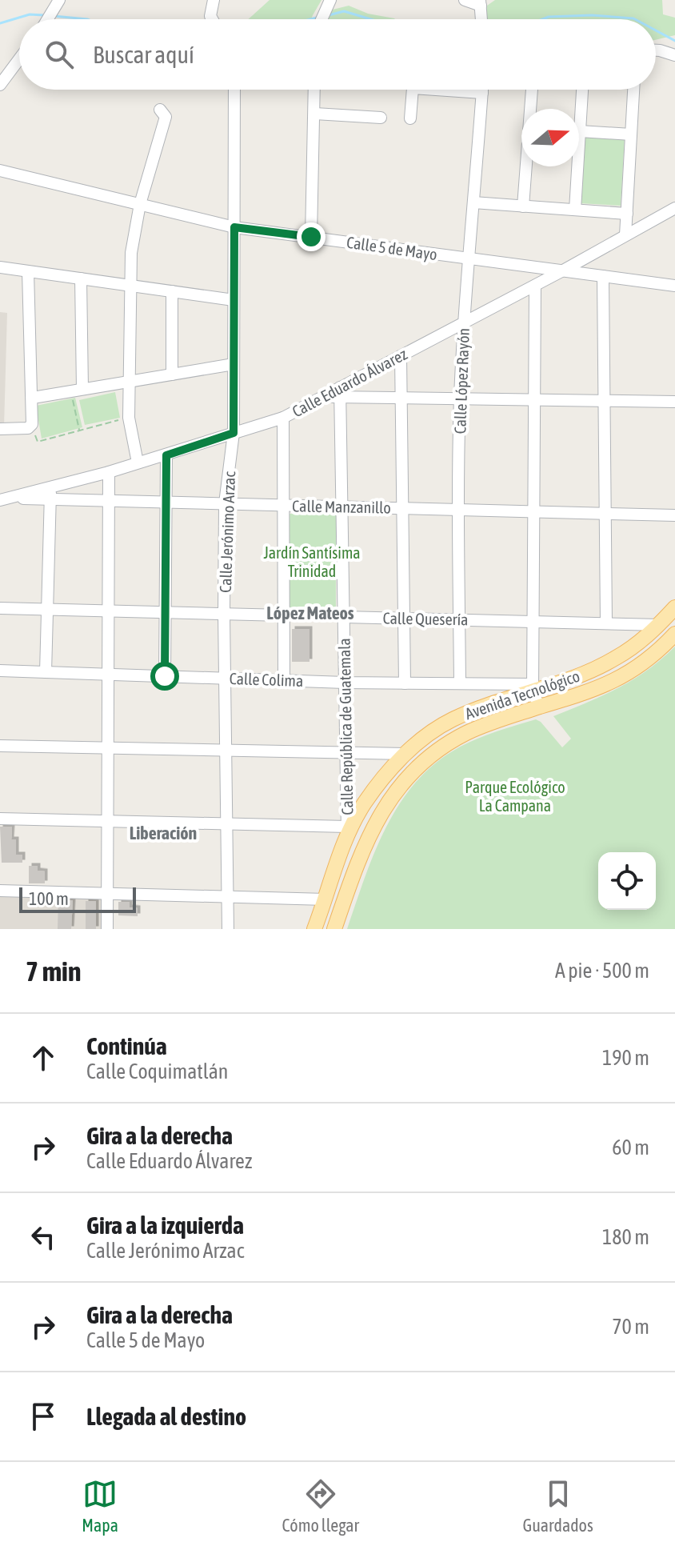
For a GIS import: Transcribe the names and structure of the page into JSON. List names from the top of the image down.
{
  "streets": {
    "main road": ["Avenida Tecnológico"],
    "street": [
      "Calle 5 de Mayo",
      "Calle López Rayón",
      "Calle Eduardo Álvarez",
      "Calle Manzanillo",
      "Calle Jerónimo Arzac",
      "Calle Quesería",
      "Calle Colima",
      "Calle República de Guatemala"
    ]
  },
  "crossings": [
    ["Calle 5 de Mayo", "Calle López Rayón"],
    ["Calle 5 de Mayo", "Calle Eduardo Álvarez"],
    ["Calle 5 de Mayo", "Calle Jerónimo Arzac"],
    ["Calle López Rayón", "Calle Eduardo Álvarez"],
    ["Calle López Rayón", "Calle Manzanillo"],
    ["Calle López Rayón", "Calle Quesería"],
    ["Calle López Rayón", "Calle Colima"],
    ["Calle Eduardo Álvarez", "Calle Manzanillo"],
    ["Calle Eduardo Álvarez", "Calle Jerónimo Arzac"],
    ["Calle Eduardo Álvarez", "Calle República de Guatemala"],
    ["Calle Manzanillo", "Calle Jerónimo Arzac"],
    ["Calle Manzanillo", "Calle República de Guatemala"],
    ["Calle Jerónimo Arzac", "Calle Colima"],
    ["Calle Quesería", "Avenida Tecnológico"],
    ["Calle Quesería", "Calle República de Guatemala"],
    ["Calle Colima", "Avenida Tecnológico"],
    ["Calle Colima", "Calle República de Guatemala"],
    ["Avenida Tecnológico", "Calle República de Guatemala"]
  ],
  "districts": ["López Mateos", "Liberación"],
  "parks": ["Jardín Santísima Trinidad", "Parque Ecológico La Campana"],
  "scale_bar": "100 m",
  "north": "right",
  "page": {
    "search": "Buscar aquí",
    "scale": "100 m",
    "heading": ["7 min", "A pie · 500 m"],
    "list": [
      ["Continúa", "Calle Coquimatlán", "190 m"],
      ["Gira a la derecha", "Calle Eduardo Álvarez", "60 m"],
      ["Gira a la izquierda", "Calle Jerónimo Arzac", "180 m"],
      ["Gira a la derecha", "Calle 5 de Mayo", "70 m"],
      "Llegada al destino"
    ],
    "nav": ["Mapa", "Cómo llegar", "Guardados"]
  }
}
